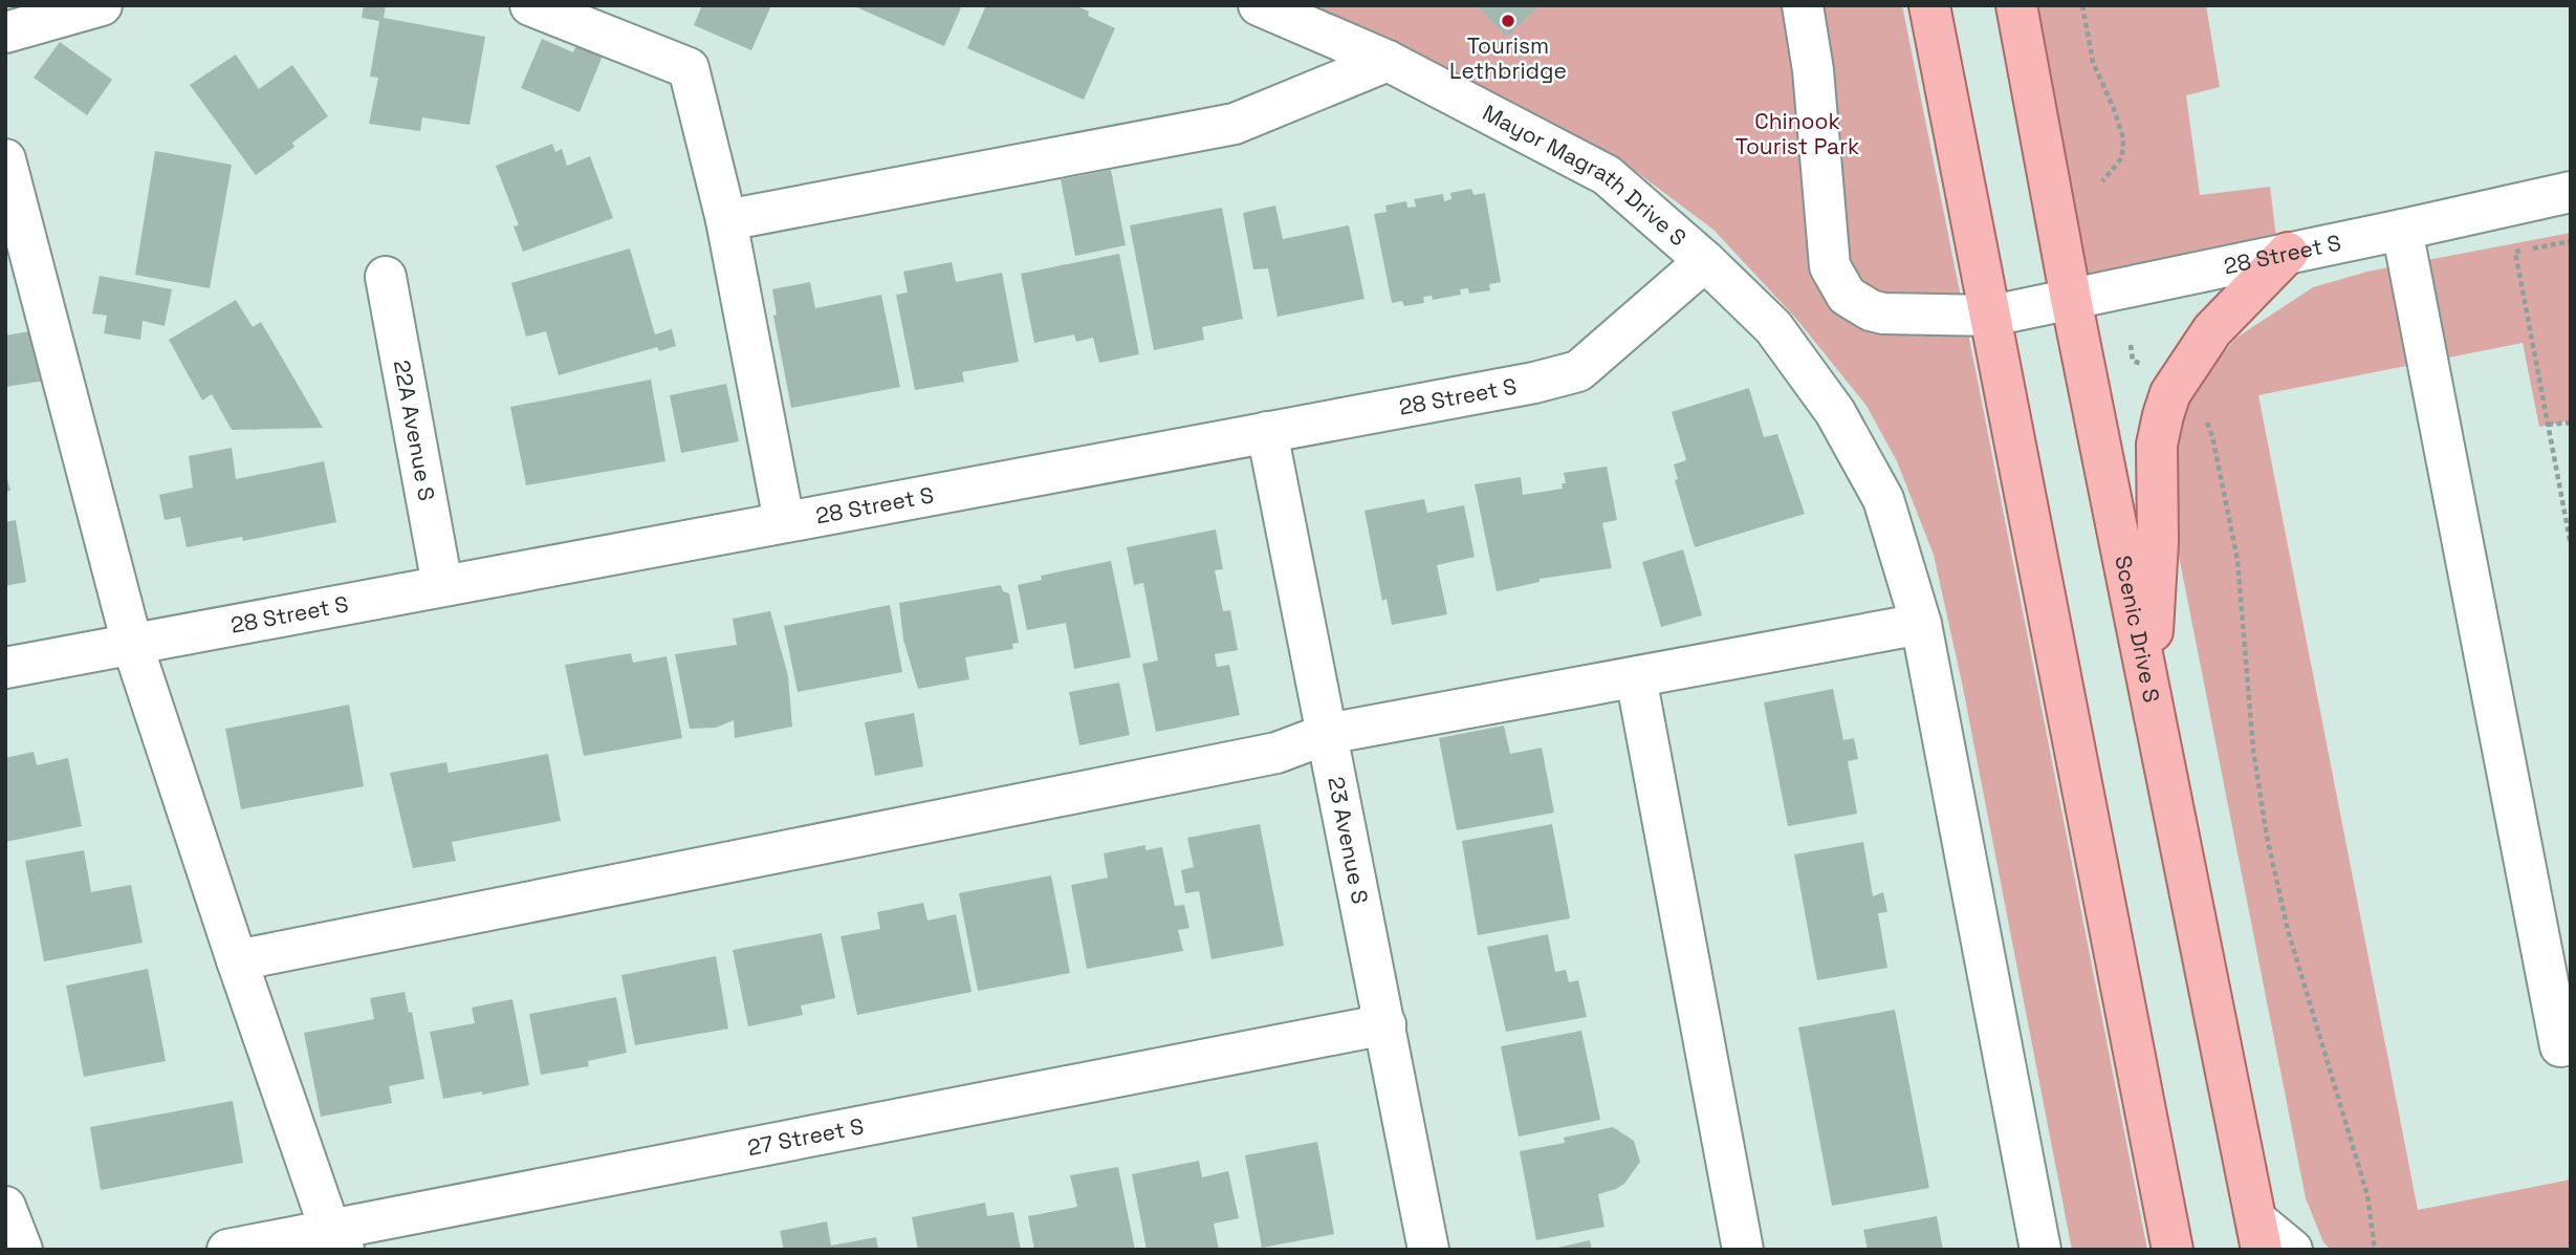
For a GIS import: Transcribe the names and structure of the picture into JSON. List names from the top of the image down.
{
  "streets": {
    "main road": ["Scenic Drive S"],
    "street": [
      "Mayor Magrath Drive S",
      "28 Street S",
      "22A Avenue S",
      "23 Avenue S",
      "27 Street S"
    ]
  },
  "crossings": [
    ["Mayor Magrath Drive S", "28 Street S"],
    ["28 Street S", "22A Avenue S"],
    ["28 Street S", "Scenic Drive S"],
    ["28 Street S", "23 Avenue S"],
    ["23 Avenue S", "27 Street S"]
  ],
  "parks": ["Chinook Tourist Park"],
  "places": ["Tourism Lethbridge"]
}
